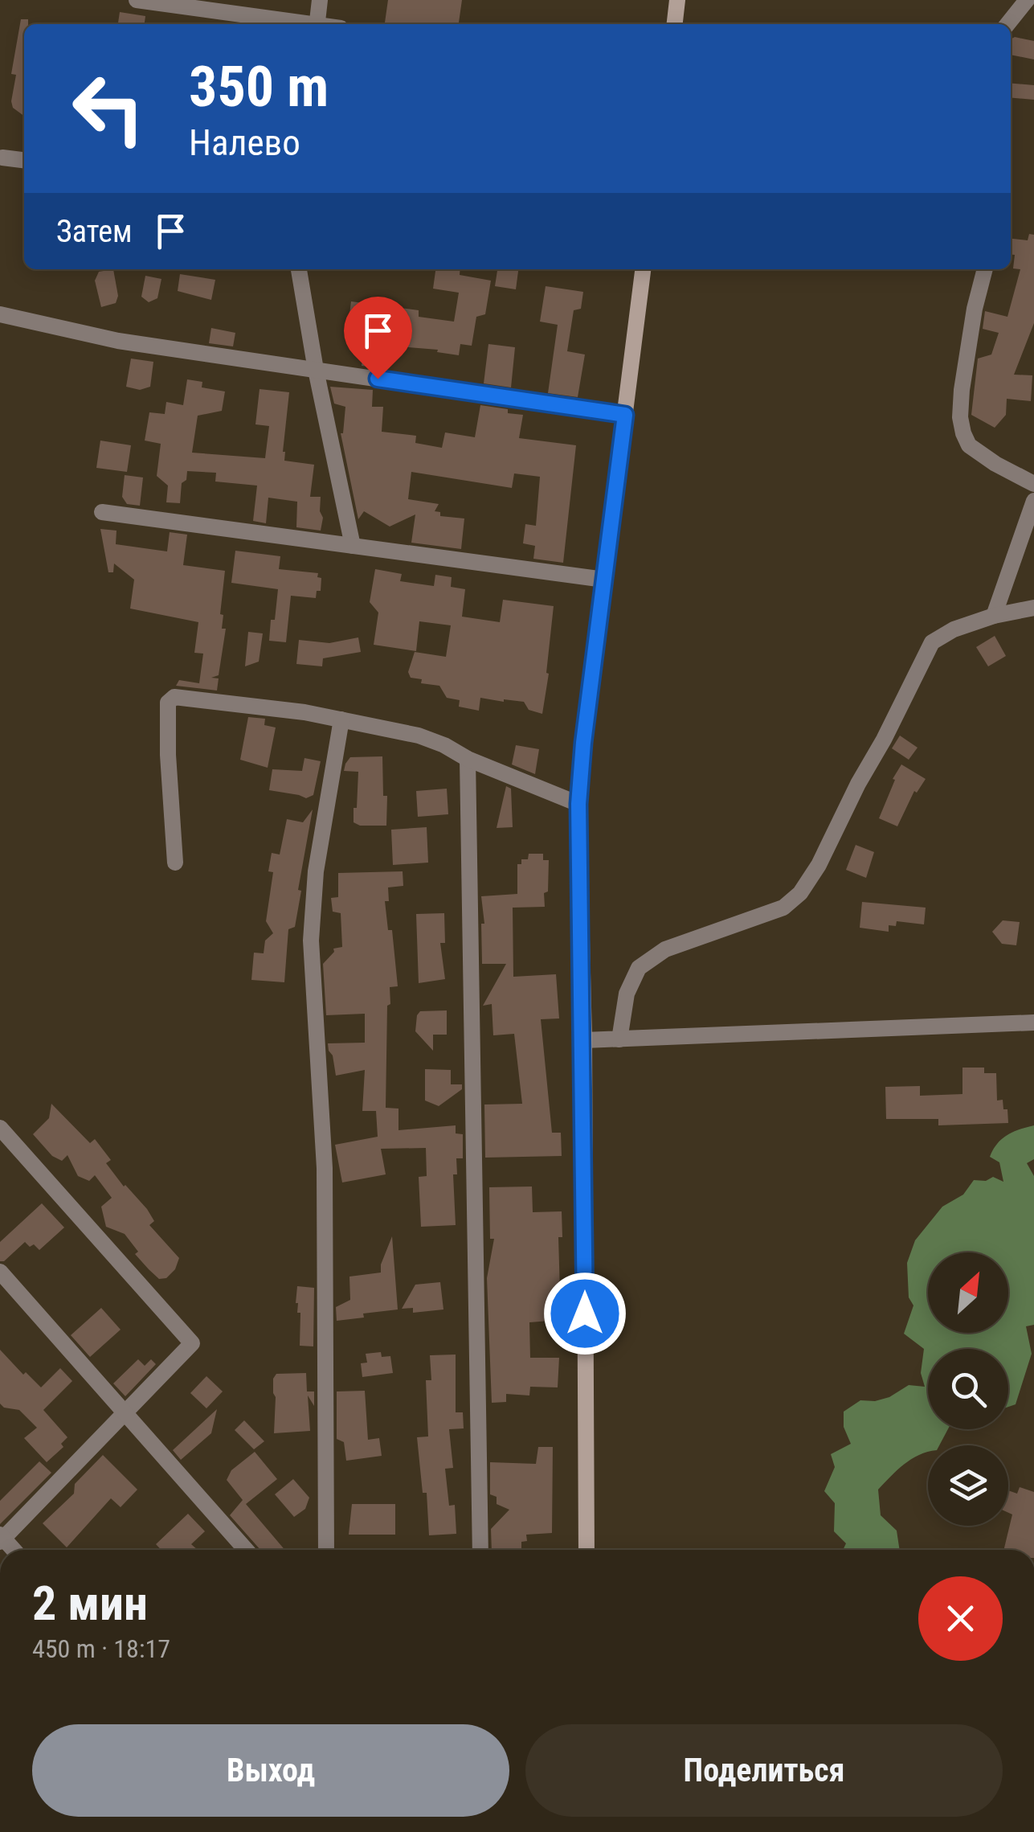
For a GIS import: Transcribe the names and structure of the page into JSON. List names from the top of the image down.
{
  "north": "top right",
  "page": {
    "turn": ["350 m", "Налево"],
    "then": "Затем",
    "heading": ["2 мин", "450 m · 18:17"],
    "buttons": ["Выход", "Поделиться"]
  }
}
